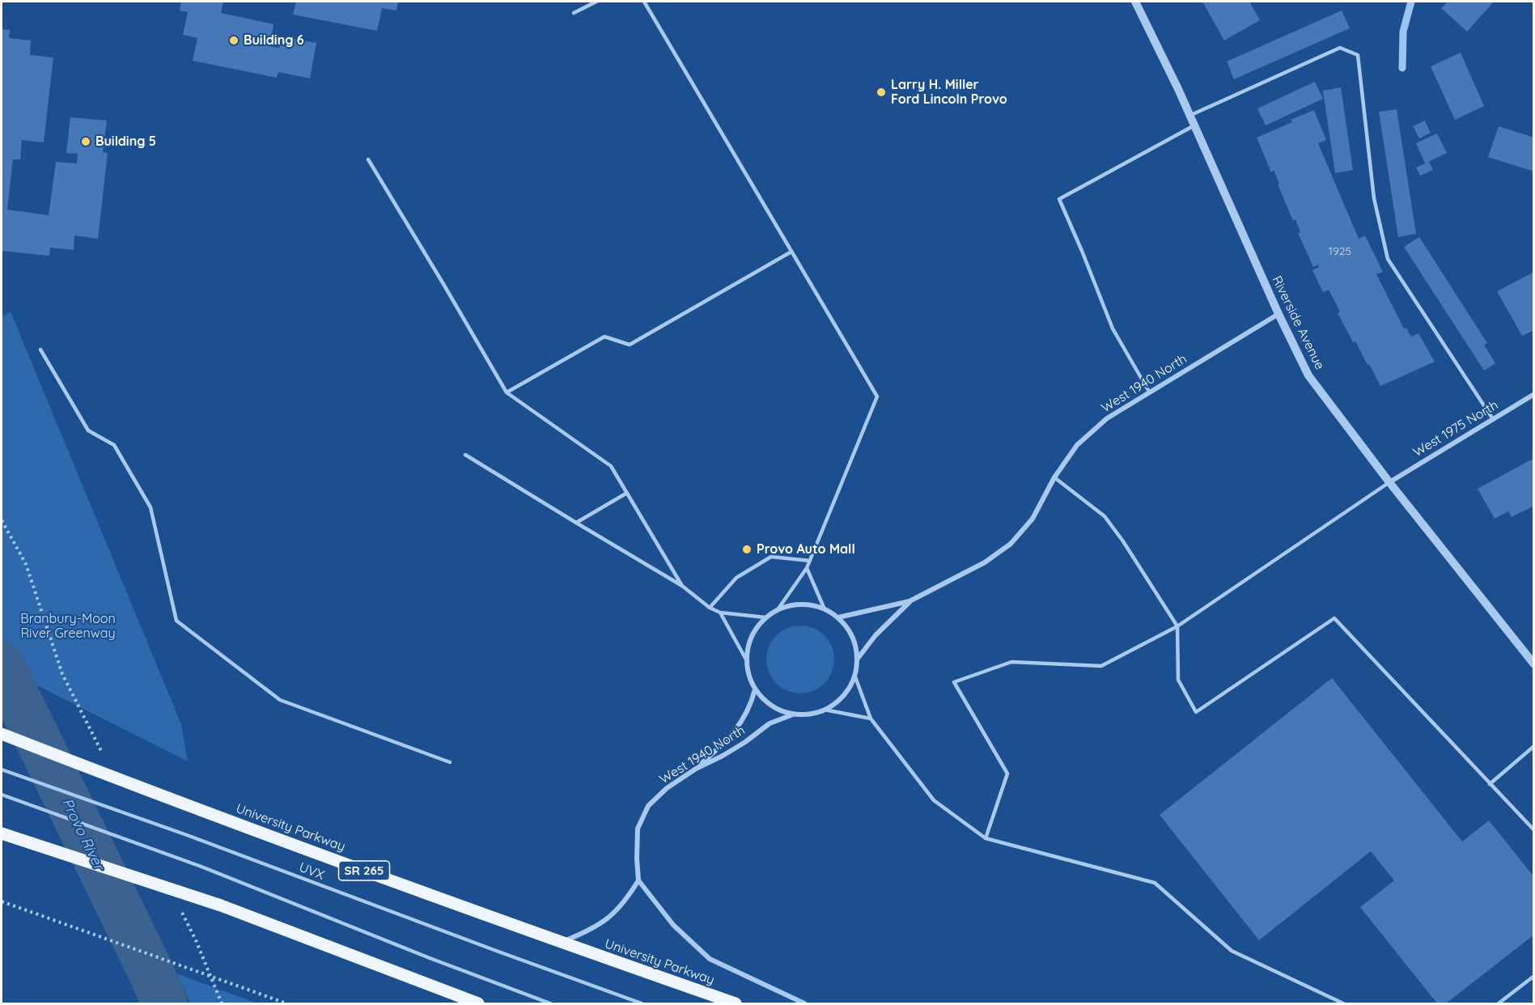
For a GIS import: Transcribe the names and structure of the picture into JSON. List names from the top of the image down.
{
  "streets": {
    "main road": ["University Parkway", "SR 265"],
    "street": ["Riverside Avenue", "West 1940 North", "West 1975 North"],
    "lane": ["UVX"]
  },
  "crossings": [
    ["Riverside Avenue", "West 1940 North"],
    ["Riverside Avenue", "West 1975 North"]
  ],
  "water": ["Provo River"],
  "parks": ["Branbury-Moon River Greenway"],
  "places": [
    "Building 6",
    "Larry H. Miller Ford Lincoln Provo",
    "Building 5",
    "Provo Auto Mall"
  ],
  "house_numbers": ["1925"]
}
